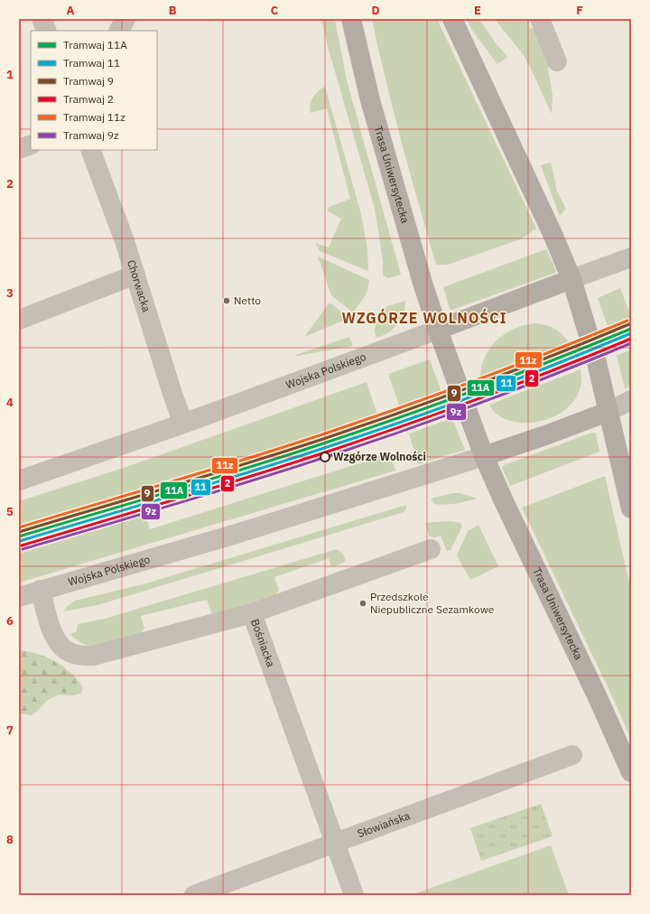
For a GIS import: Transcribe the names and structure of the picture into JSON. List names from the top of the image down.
{
  "streets": {
    "main road": ["Trasa Uniwersytecka", "Wojska Polskiego"],
    "street": ["Chorwacka", "Bośniacka", "Słowiańska"]
  },
  "crossings": [
    ["Trasa Uniwersytecka", "Wojska Polskiego"],
    ["Chorwacka", "Wojska Polskiego"],
    ["Wojska Polskiego", "Bośniacka"],
    ["Bośniacka", "Słowiańska"]
  ],
  "districts": ["WZGÓRZE WOLNOŚCI"],
  "places": ["Netto", "Wzgórze Wolności", "Przedszkole Niepubliczne Sezamkowe"],
  "lines": [
    "tram line 11z",
    "tram line 9",
    "tram line 11A",
    "tram line 11",
    "tram line 2",
    "tram line 9z"
  ],
  "legend": [
    "Tramwaj 11A",
    "Tramwaj 11",
    "Tramwaj 9",
    "Tramwaj 2",
    "Tramwaj 11z",
    "Tramwaj 9z"
  ],
  "grid": {
    "columns": [
      "A",
      "B",
      "C",
      "D",
      "E",
      "F"
    ],
    "rows": [
      "1",
      "2",
      "3",
      "4",
      "5",
      "6",
      "7",
      "8"
    ]
  }
}
